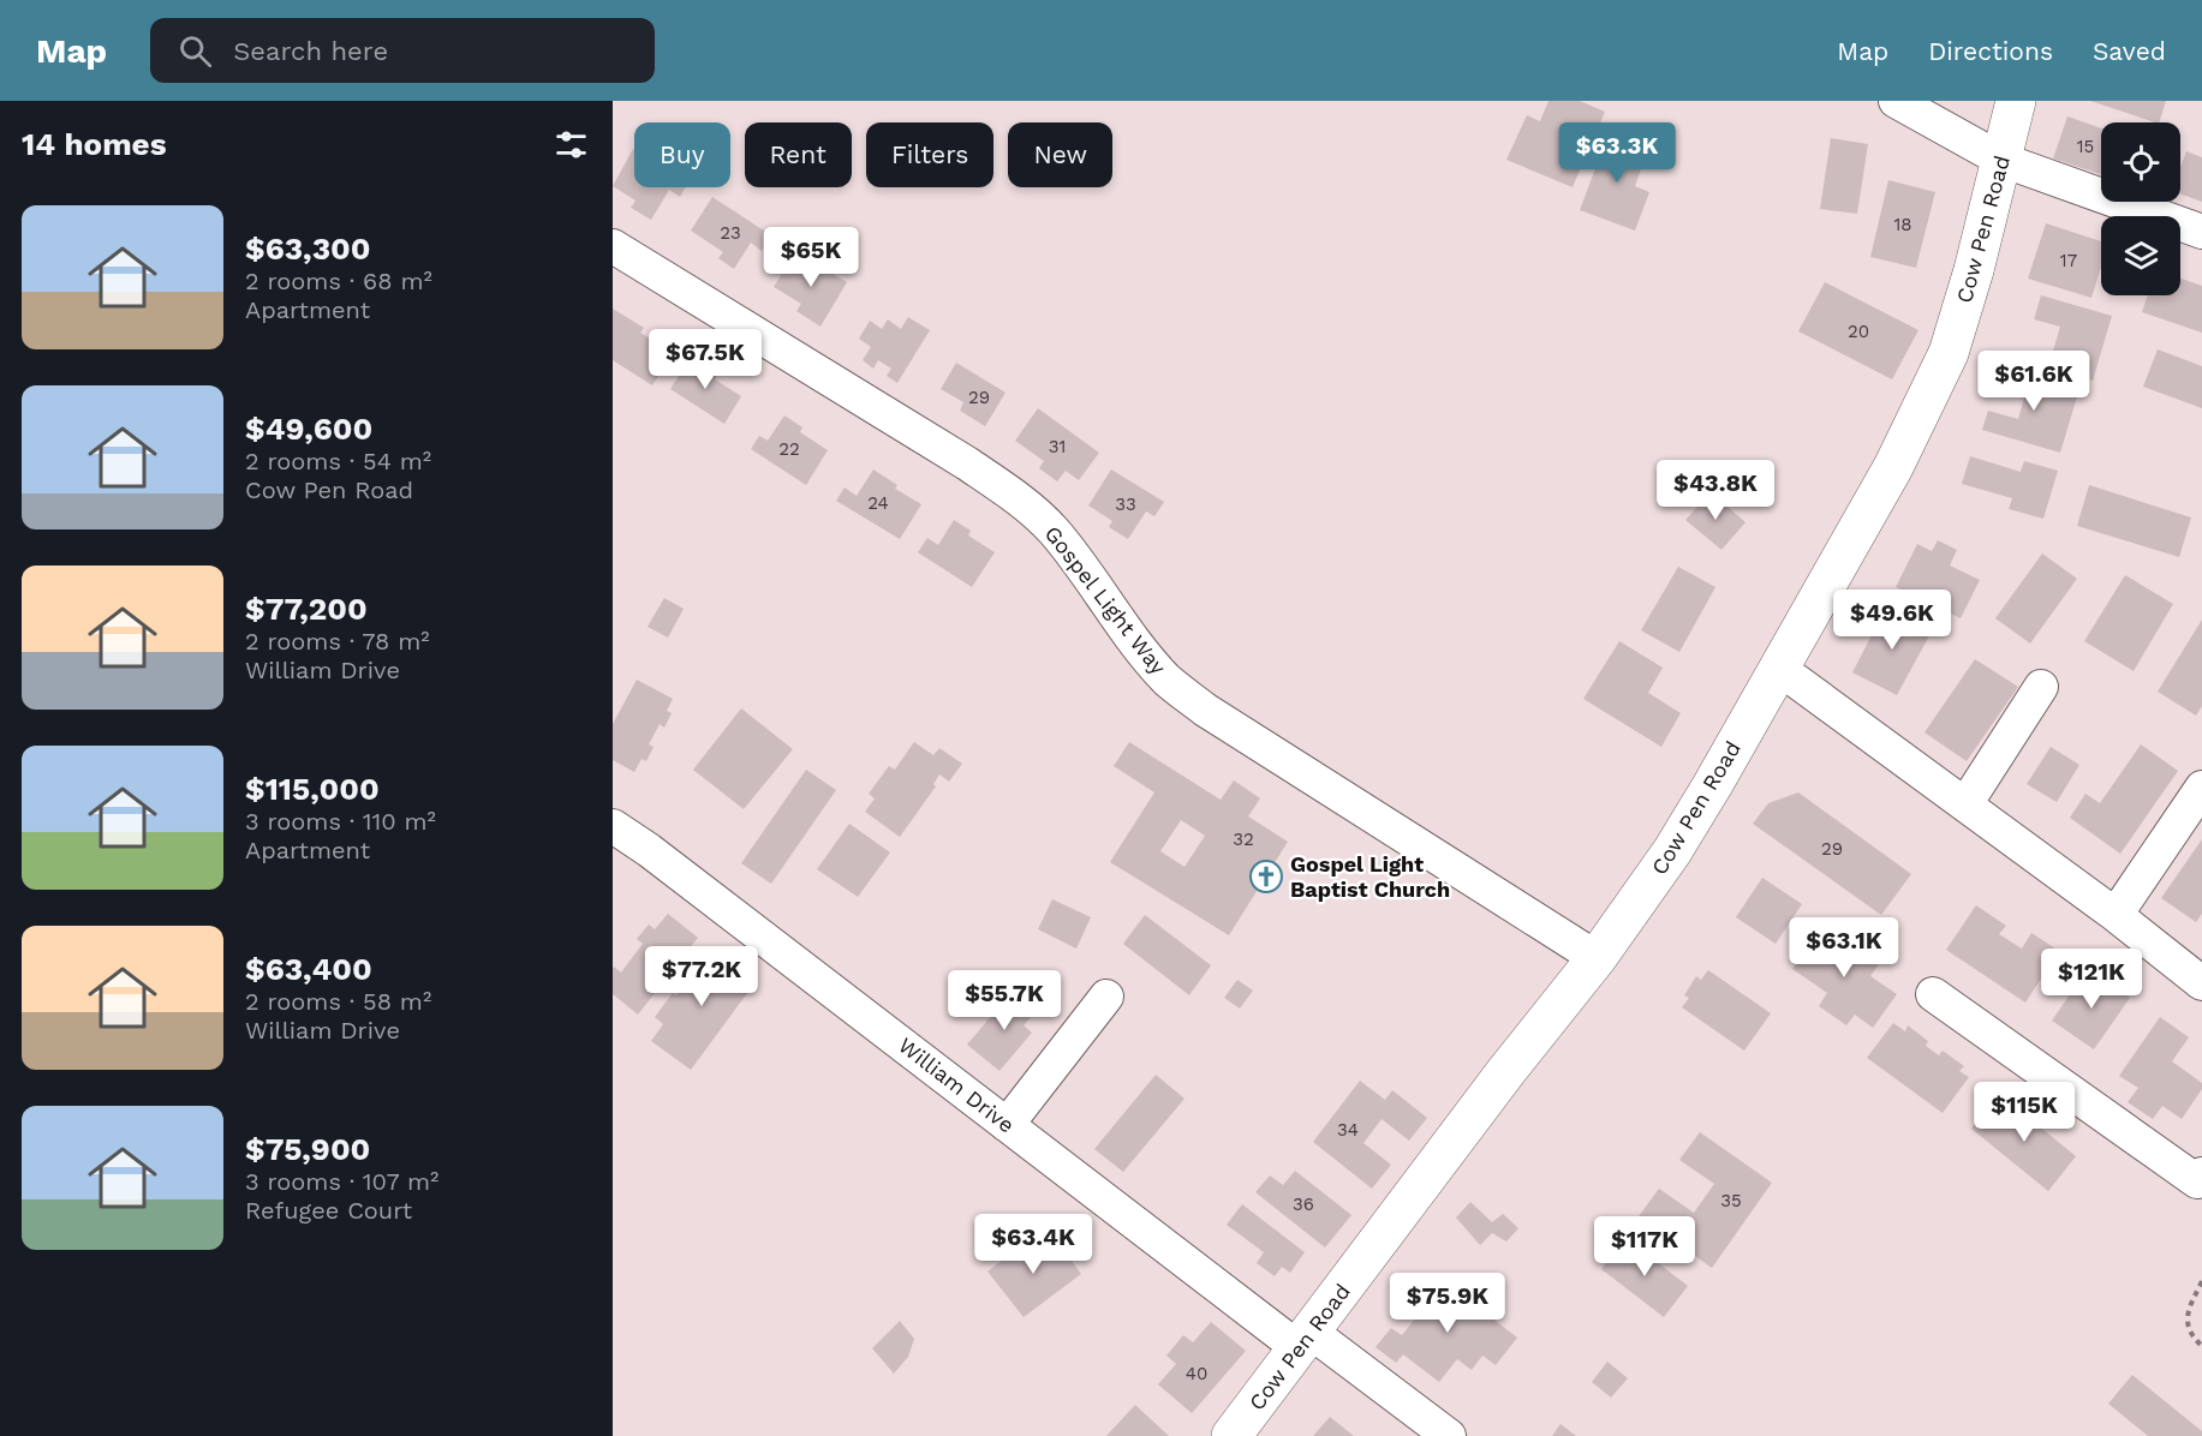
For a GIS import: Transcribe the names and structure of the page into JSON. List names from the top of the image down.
{
  "streets": {
    "main road": ["Cow Pen Road"],
    "street": ["Gospel Light Way", "William Drive"]
  },
  "crossings": [
    ["Cow Pen Road", "Gospel Light Way"],
    ["Cow Pen Road", "William Drive"]
  ],
  "places": {
    "church": ["Gospel Light Baptist Church"]
  },
  "house_numbers": [
    "15",
    "18",
    "23",
    "17",
    "20",
    "29",
    "31",
    "22",
    "24",
    "33",
    "32",
    "29",
    "34",
    "35",
    "36",
    "40"
  ],
  "page": {
    "header": "Map",
    "search": "Search here",
    "nav": ["Map", "Directions", "Saved"],
    "heading": "14 homes",
    "price": [
      "$63.3K",
      "$65K",
      "$67.5K",
      "$61.6K",
      "$43.8K",
      "$49.6K",
      "$63.1K",
      "$77.2K",
      "$121K",
      "$55.7K",
      "$115K",
      "$63.4K",
      "$117K",
      "$75.9K"
    ],
    "chip": [
      "Buy",
      "Rent",
      "Filters",
      "New"
    ],
    "list": [
      {
        "name": "$63,300",
        "note": "2 rooms · 68 m² · Apartment"
      },
      {
        "name": "$49,600",
        "note": "2 rooms · 54 m² · Cow Pen Road"
      },
      {
        "name": "$77,200",
        "note": "2 rooms · 78 m² · William Drive"
      },
      {
        "name": "$115,000",
        "note": "3 rooms · 110 m² · Apartment"
      },
      {
        "name": "$63,400",
        "note": "2 rooms · 58 m² · William Drive"
      },
      {
        "name": "$75,900",
        "note": "3 rooms · 107 m² · Refugee Court"
      }
    ]
  }
}
